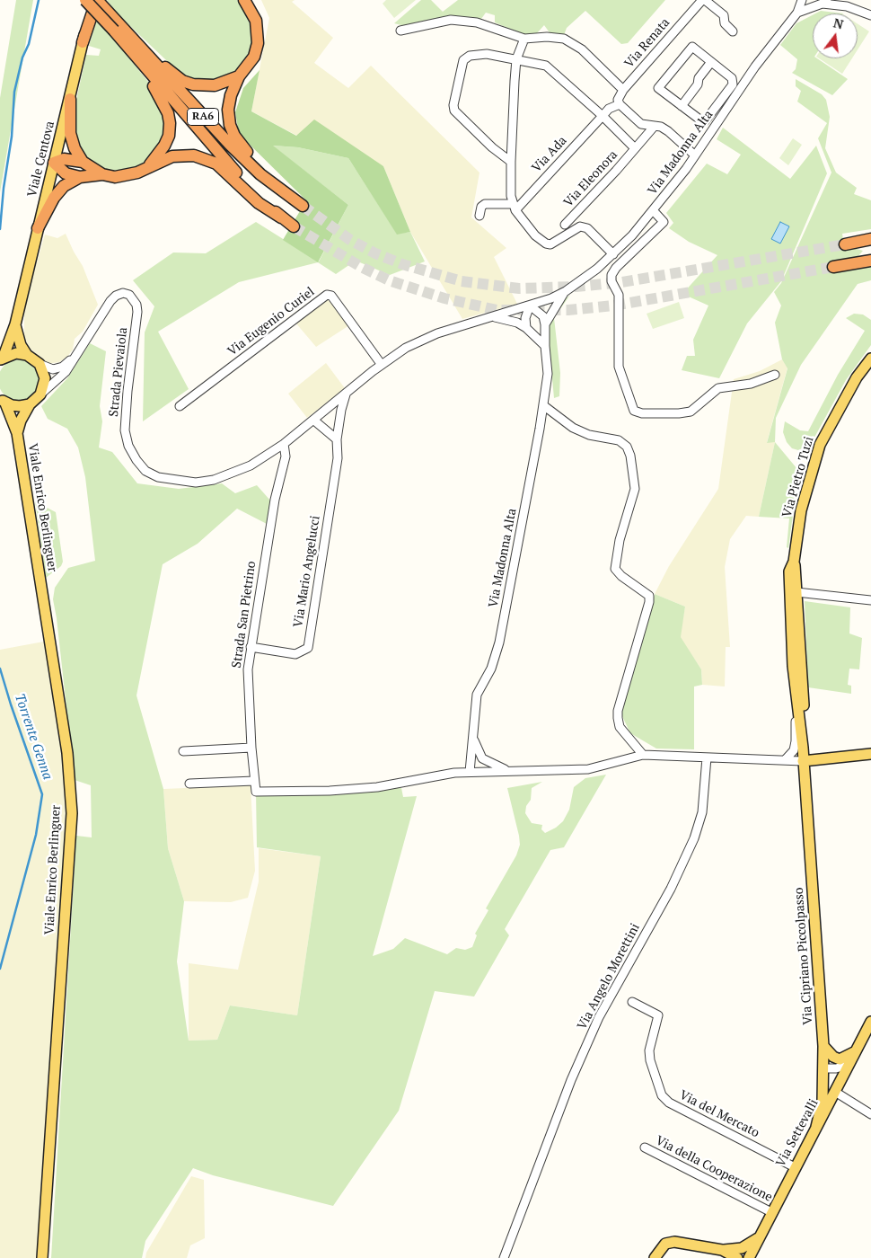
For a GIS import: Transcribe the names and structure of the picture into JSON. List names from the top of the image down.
{
  "streets": {
    "highway": ["RA6"],
    "main road": [
      "Viale Centova",
      "Via Pietro Tuzi",
      "Viale Enrico Berlinguer",
      "Via Cipriano Piccolpasso",
      "Via Settevalli"
    ],
    "street": [
      "Via Renata",
      "Via Madonna Alta",
      "Via Ada",
      "Via Eleonora",
      "Via Eugenio Curiel",
      "Strada Pievaiola",
      "Via Mario Angelucci",
      "Strada San Pietrino",
      "Via Angelo Morettini",
      "Via del Mercato",
      "Via della Cooperazione"
    ]
  },
  "crossings": [
    ["Via Renata", "Via Ada"],
    ["Via Madonna Alta", "Via Eugenio Curiel"],
    ["Via Madonna Alta", "Strada Pievaiola"],
    ["Via Madonna Alta", "Via Mario Angelucci"],
    ["Via Madonna Alta", "Strada San Pietrino"],
    ["Via Ada", "Via Eleonora"],
    ["Strada Pievaiola", "Strada San Pietrino"],
    ["Via Pietro Tuzi", "Via Cipriano Piccolpasso"],
    ["Via Mario Angelucci", "Strada San Pietrino"],
    ["Via Cipriano Piccolpasso", "Via Settevalli"],
    ["Via del Mercato", "Via Settevalli"],
    ["Via Settevalli", "Via della Cooperazione"]
  ],
  "water": ["Torrente Genna"],
  "north": "top"
}
